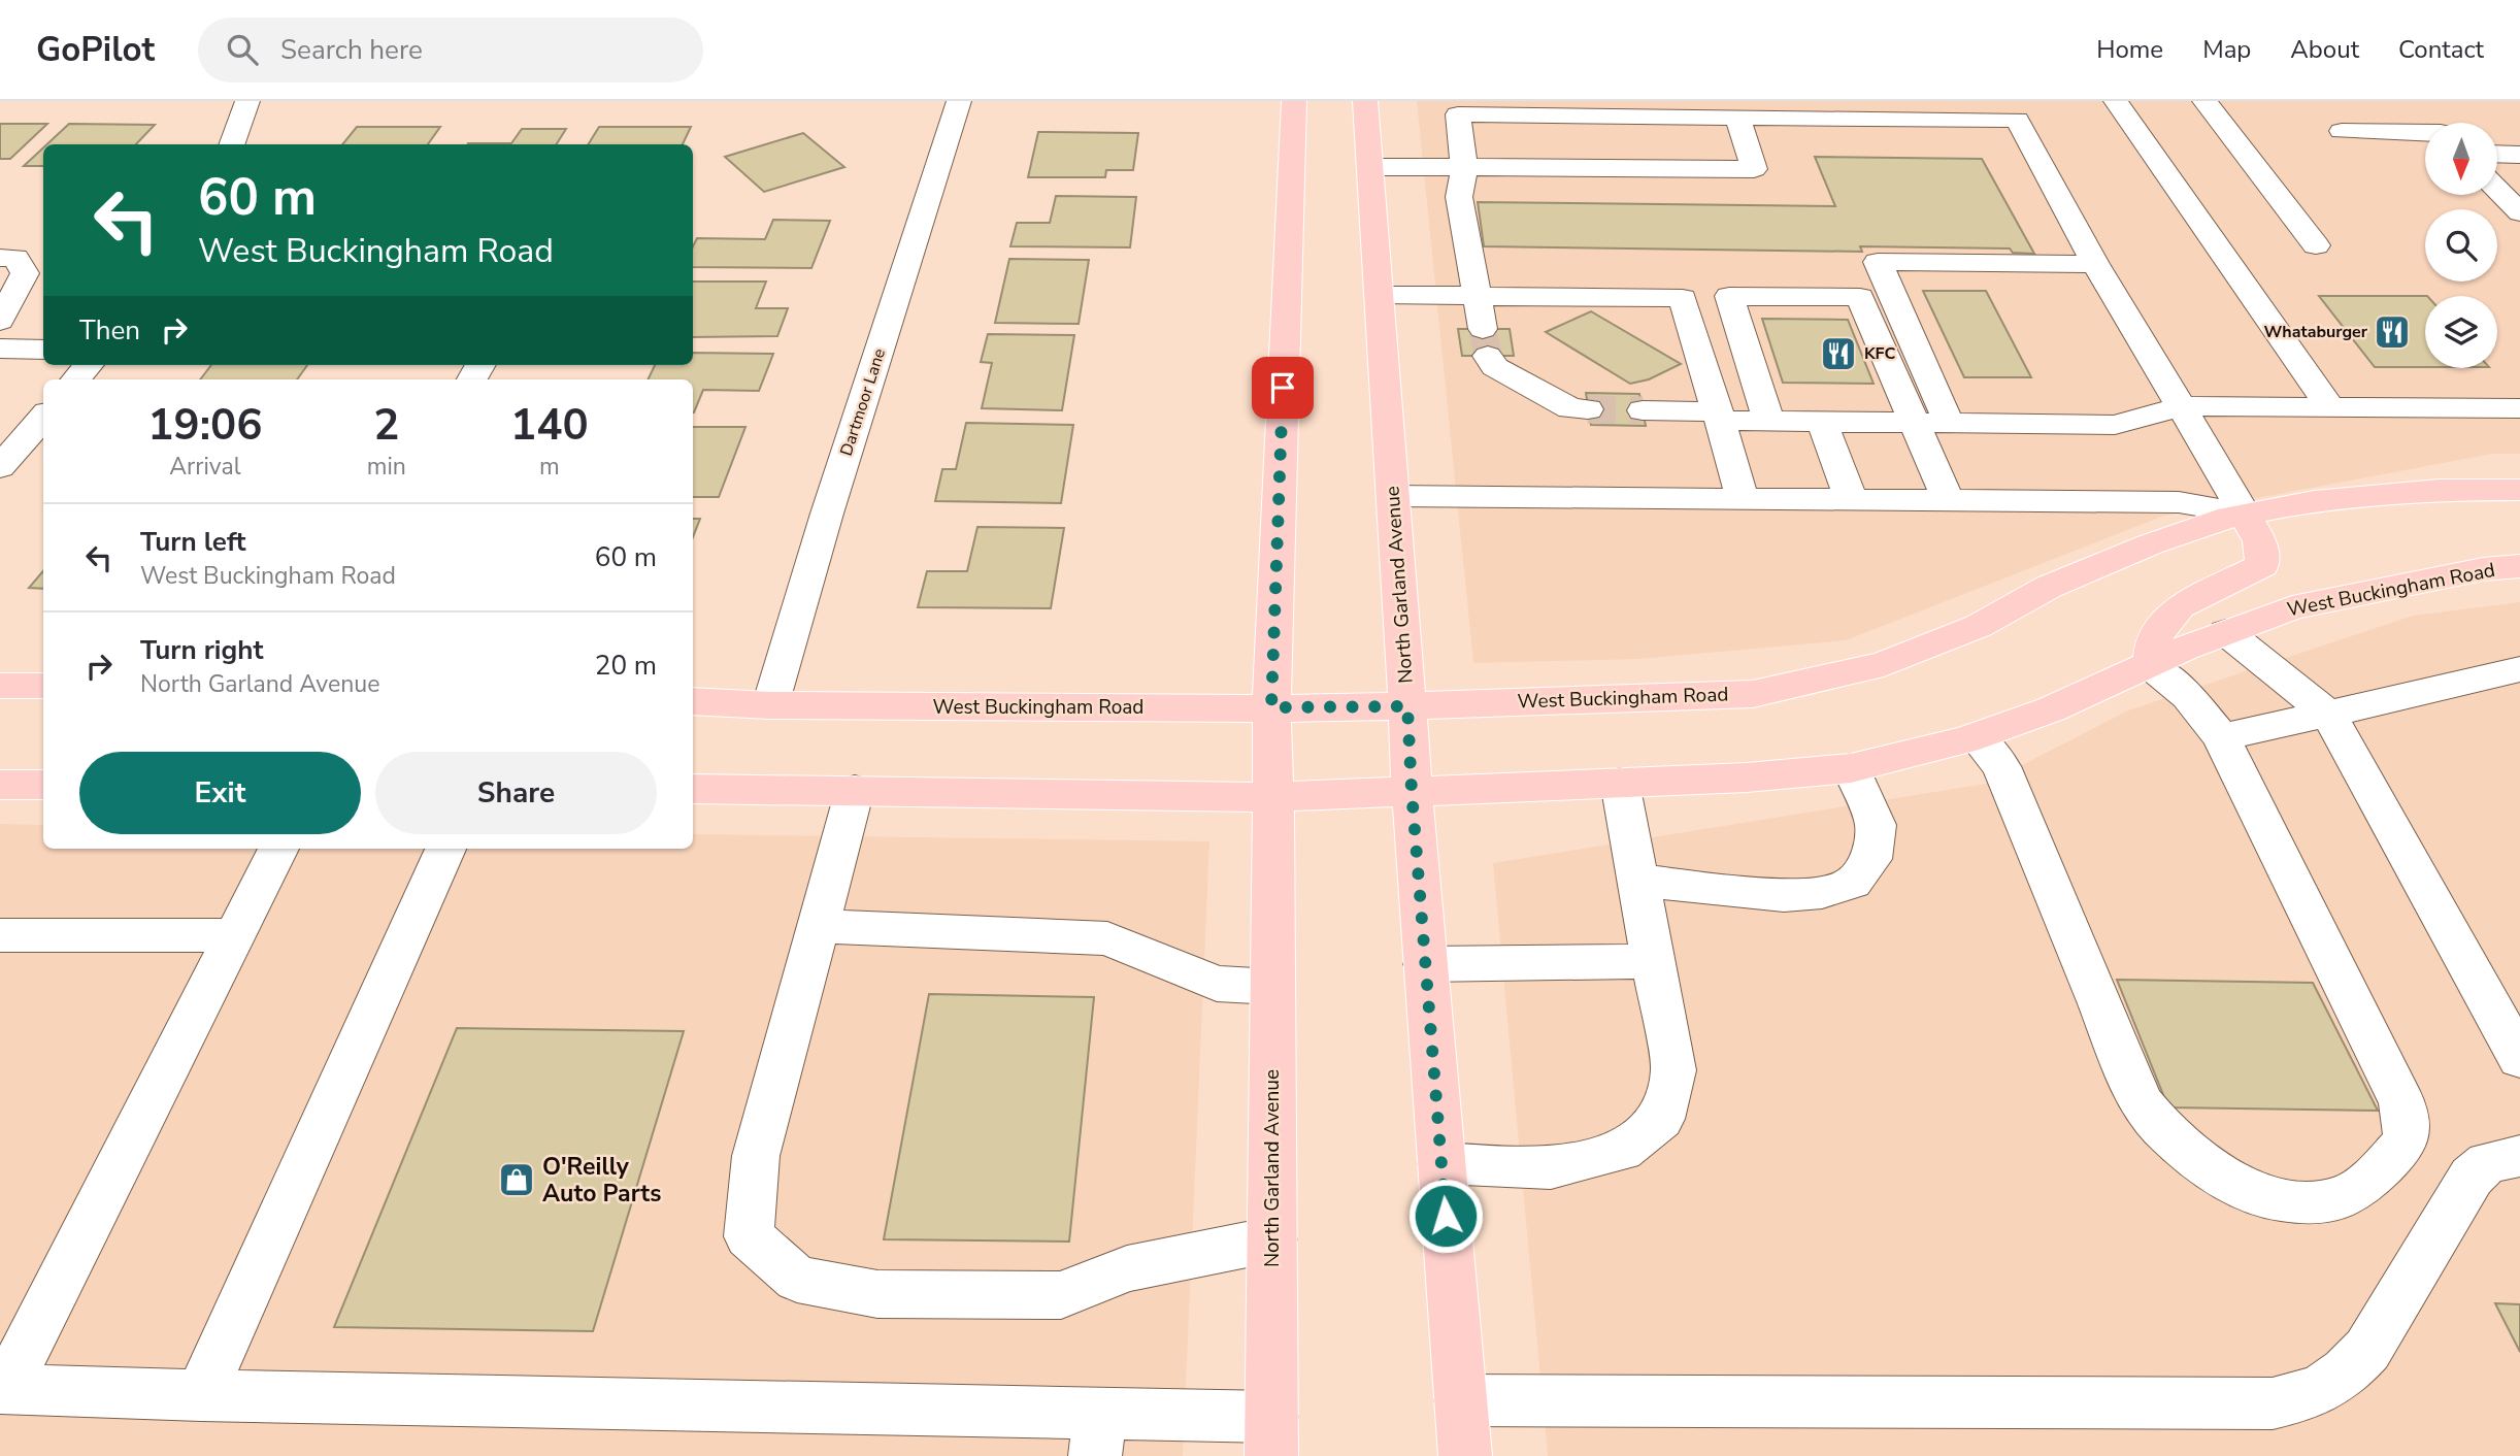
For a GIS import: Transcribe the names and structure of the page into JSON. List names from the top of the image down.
{
  "streets": {
    "main road": ["North Garland Avenue", "West Buckingham Road"],
    "street": ["Dartmoor Lane"]
  },
  "crossings": [
    ["Dartmoor Lane", "West Buckingham Road"],
    ["North Garland Avenue", "West Buckingham Road"]
  ],
  "places": {
    "restaurant": ["Whataburger", "KFC"],
    "shop": ["O'Reilly Auto Parts"]
  },
  "north": "bottom",
  "page": {
    "header": "GoPilot",
    "search": "Search here",
    "nav": [
      "Home",
      "Map",
      "About",
      "Contact"
    ],
    "turn": ["60 m", "West Buckingham Road"],
    "then": "Then",
    "eta": [
      "19:06",
      "Arrival",
      "2",
      "min",
      "140",
      "m"
    ],
    "list": [
      {
        "name": "Turn left",
        "note": "West Buckingham Road",
        "value": "60 m"
      },
      {
        "name": "Turn right",
        "note": "North Garland Avenue",
        "value": "20 m"
      }
    ],
    "buttons": ["Exit", "Share"]
  }
}
